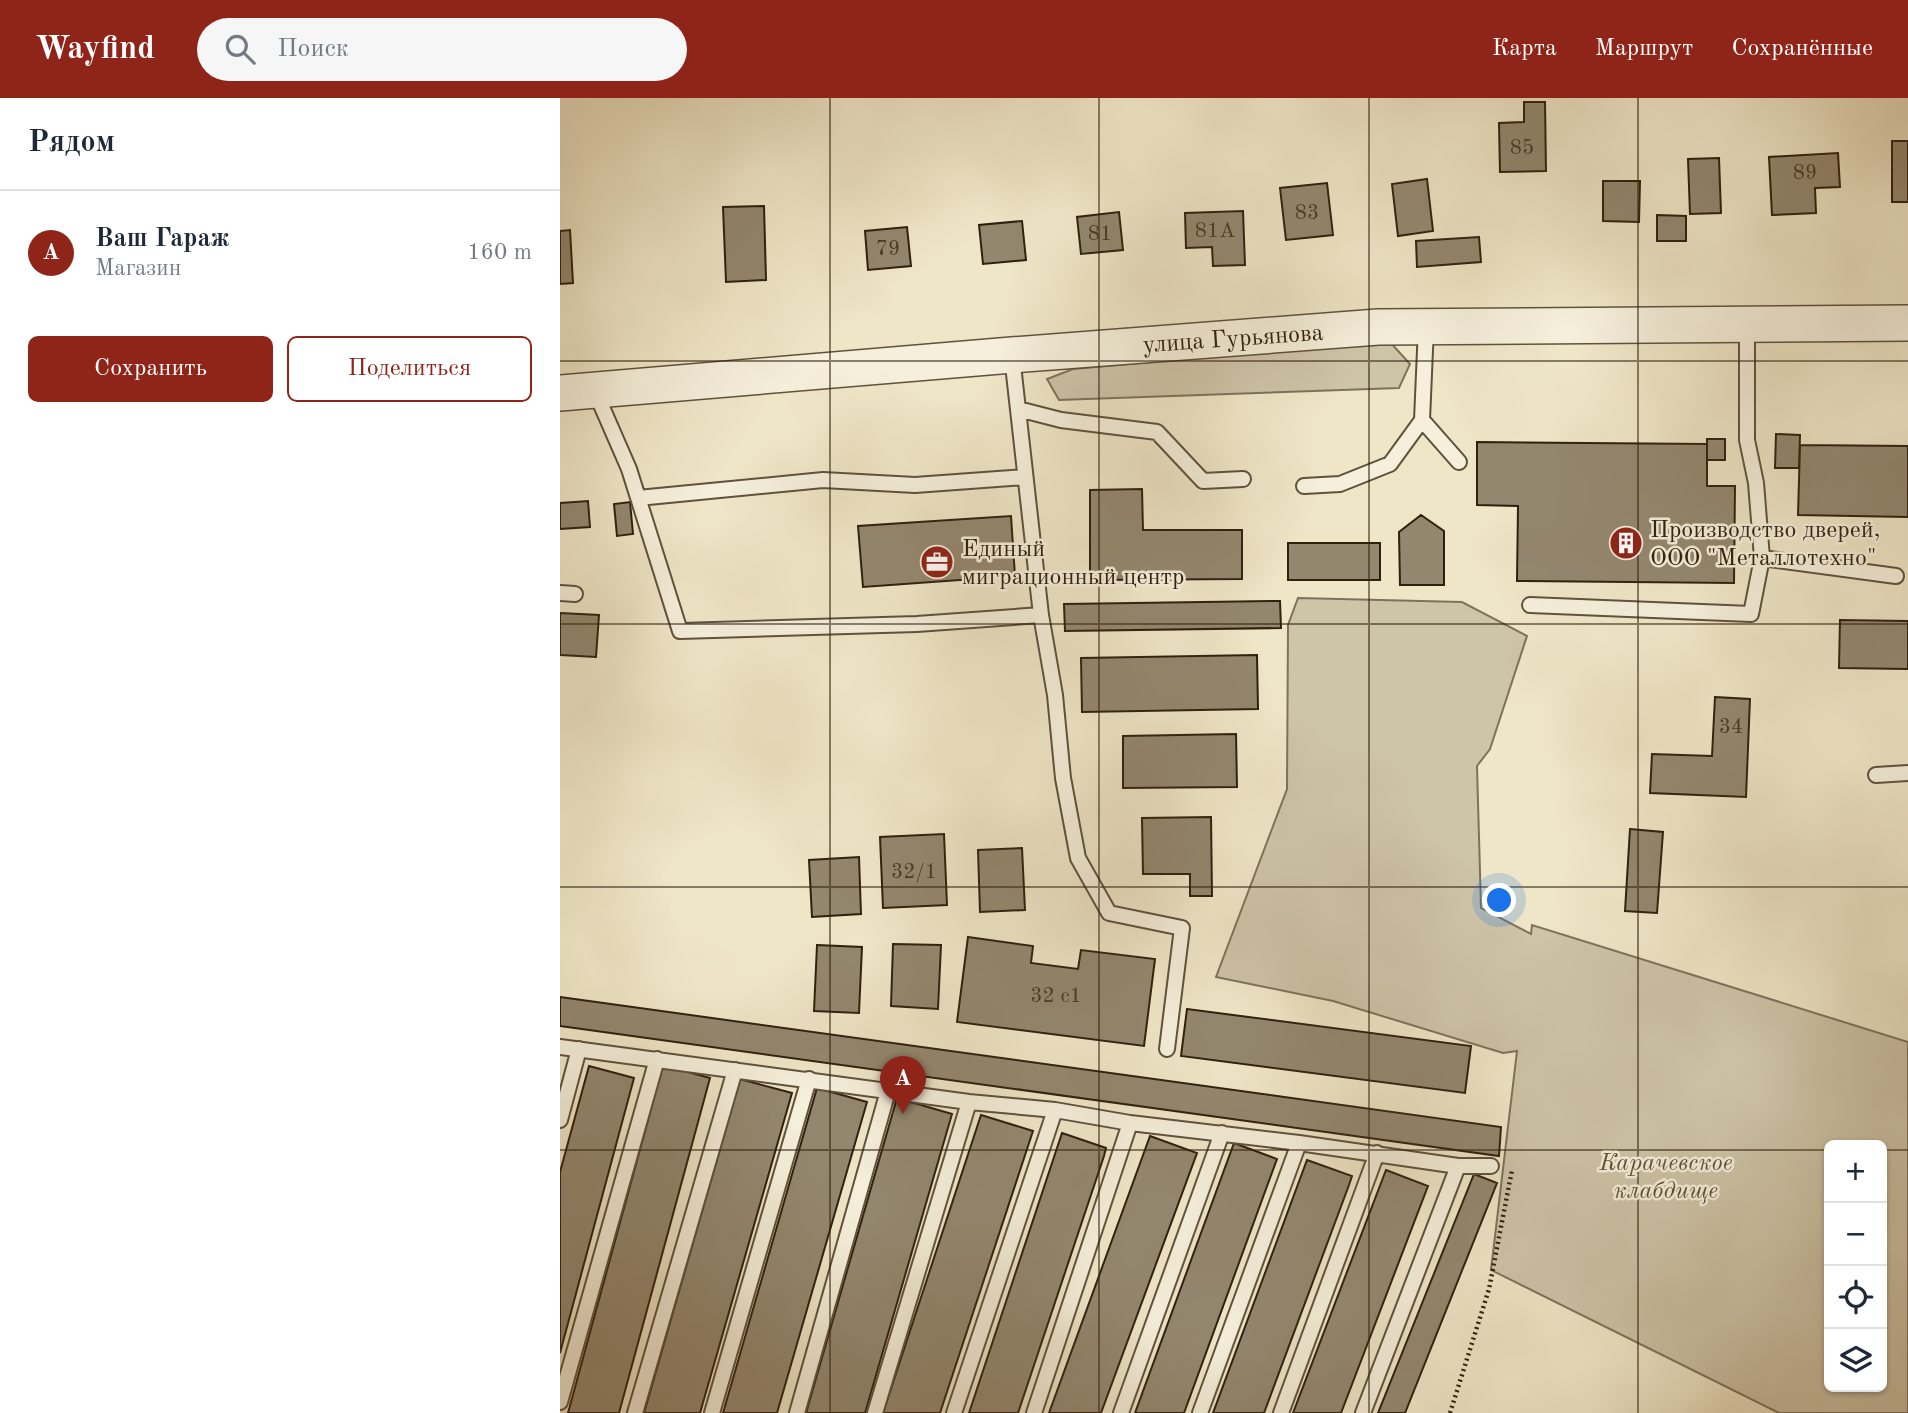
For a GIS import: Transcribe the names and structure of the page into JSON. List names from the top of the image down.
{
  "streets": {
    "street": ["улица Гурьянова"]
  },
  "parks": ["Карачевское клабдище"],
  "places": {
    "building": ["Производство дверей, ООО \"Металлотехно\""],
    "office": ["Единый миграционный центр"]
  },
  "house_numbers": [
    "85",
    "89",
    "83",
    "81А",
    "81",
    "79",
    "34",
    "32/1",
    "32 с1"
  ],
  "page": {
    "header": "Wayfind",
    "search": "Поиск",
    "nav": ["Карта", "Маршрут", "Сохранённые"],
    "heading": "Рядом",
    "list": [
      {
        "mark": "A",
        "name": "Ваш Гараж",
        "note": "Магазин",
        "value": "160 m"
      }
    ],
    "buttons": ["Сохранить", "Поделиться"],
    "pins": "A",
    "map_buttons": ["+", "−"]
  }
}
